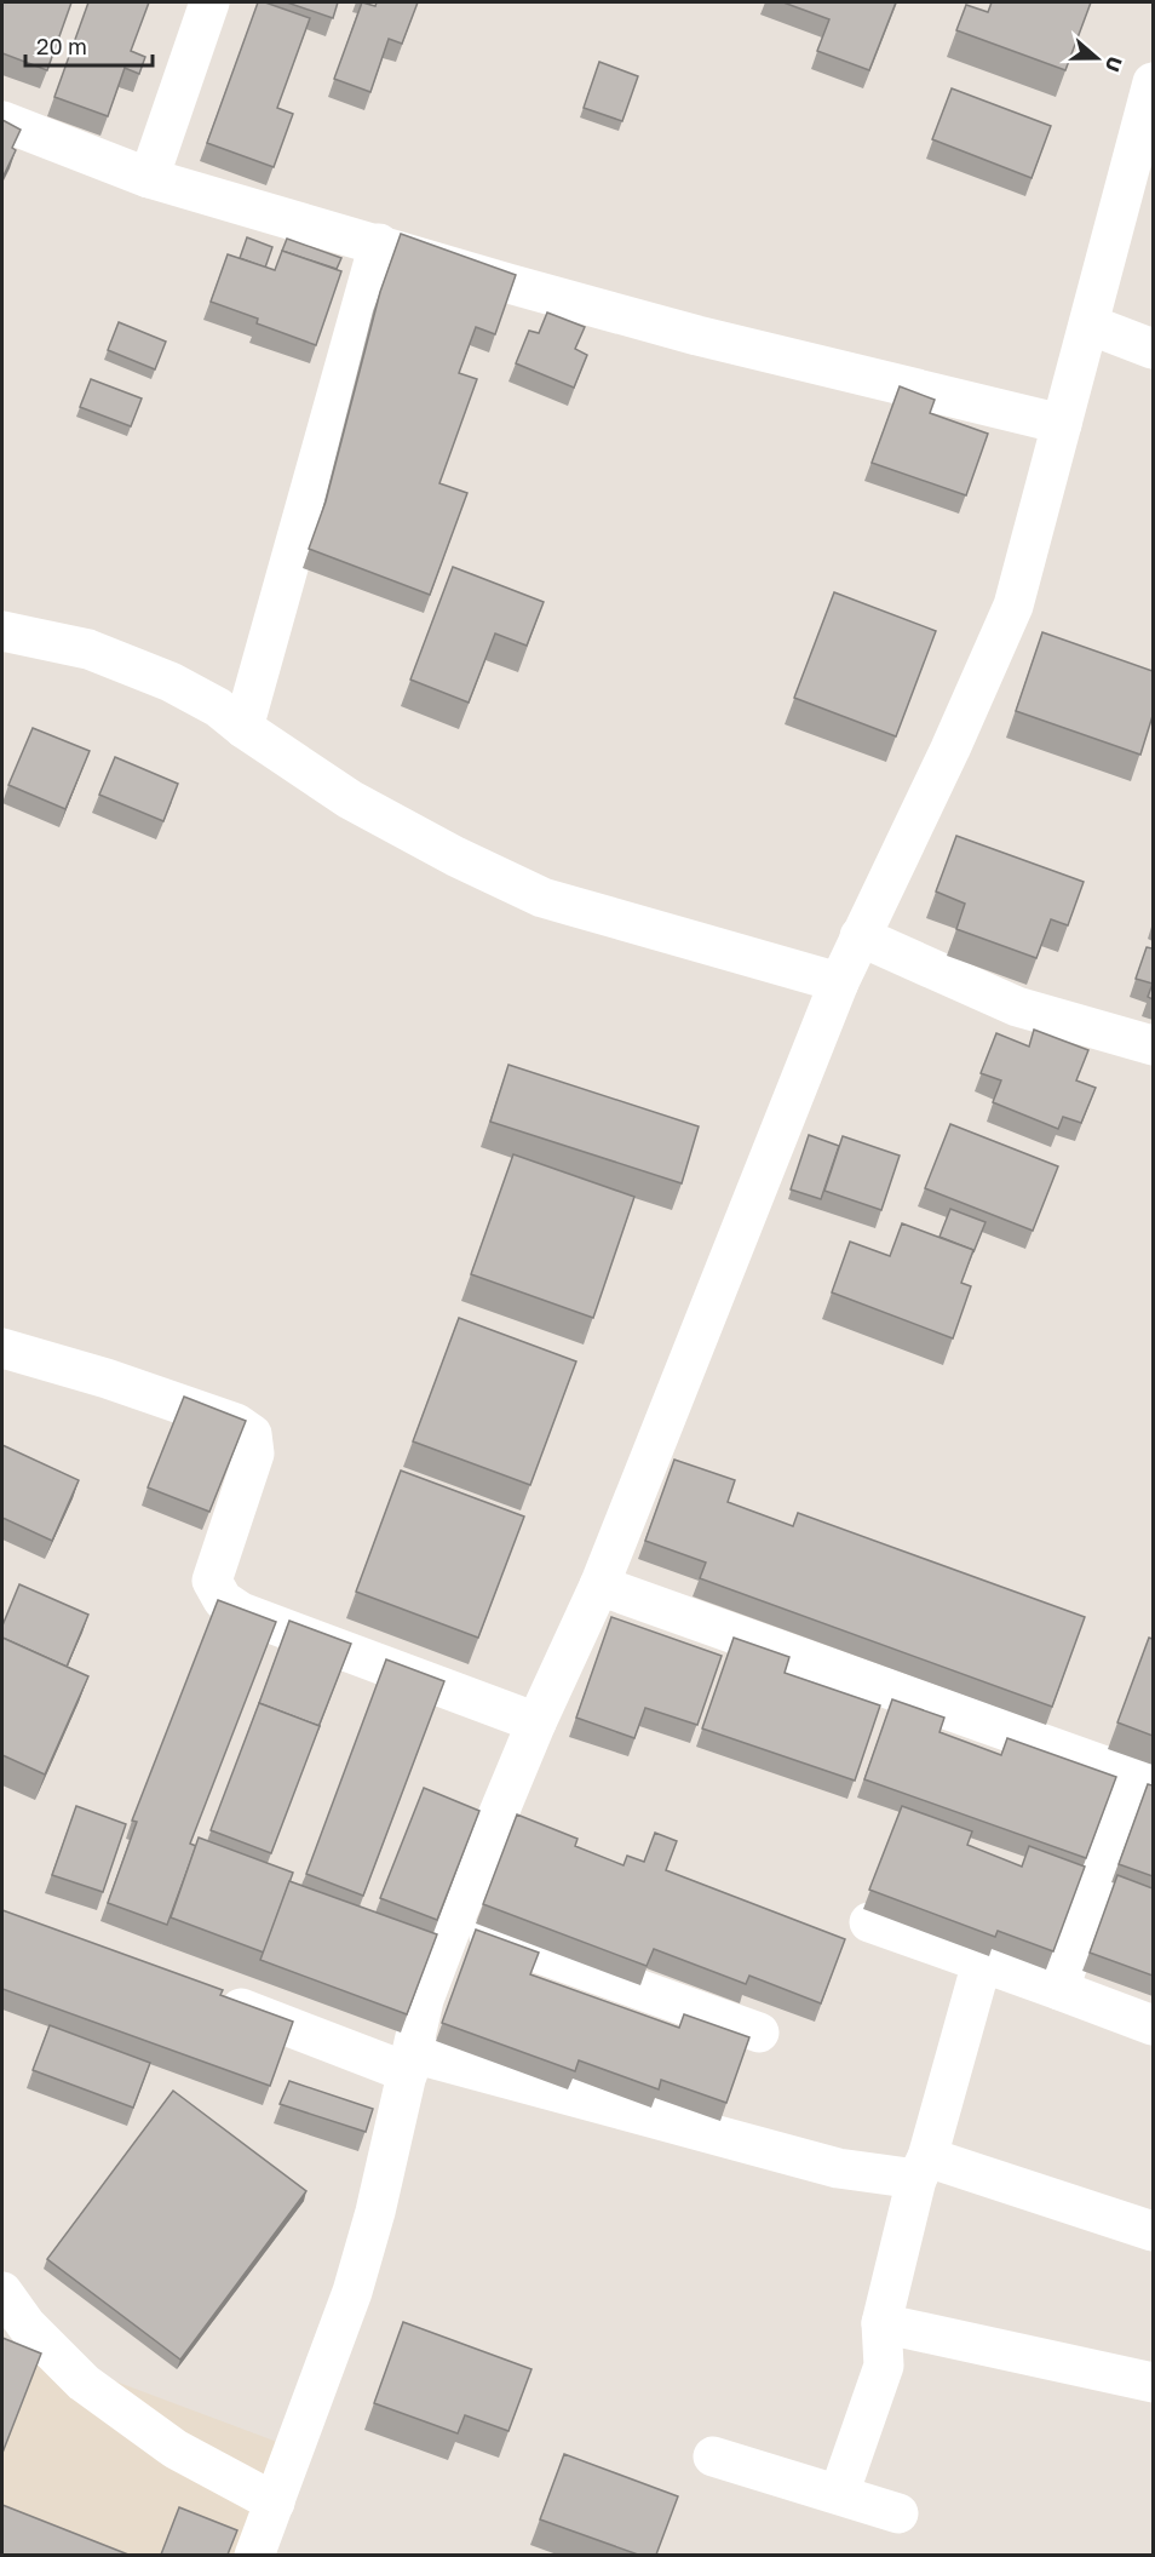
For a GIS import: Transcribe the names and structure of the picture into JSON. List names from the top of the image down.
{
  "scale_bar": "20 m",
  "north": "right"
}
